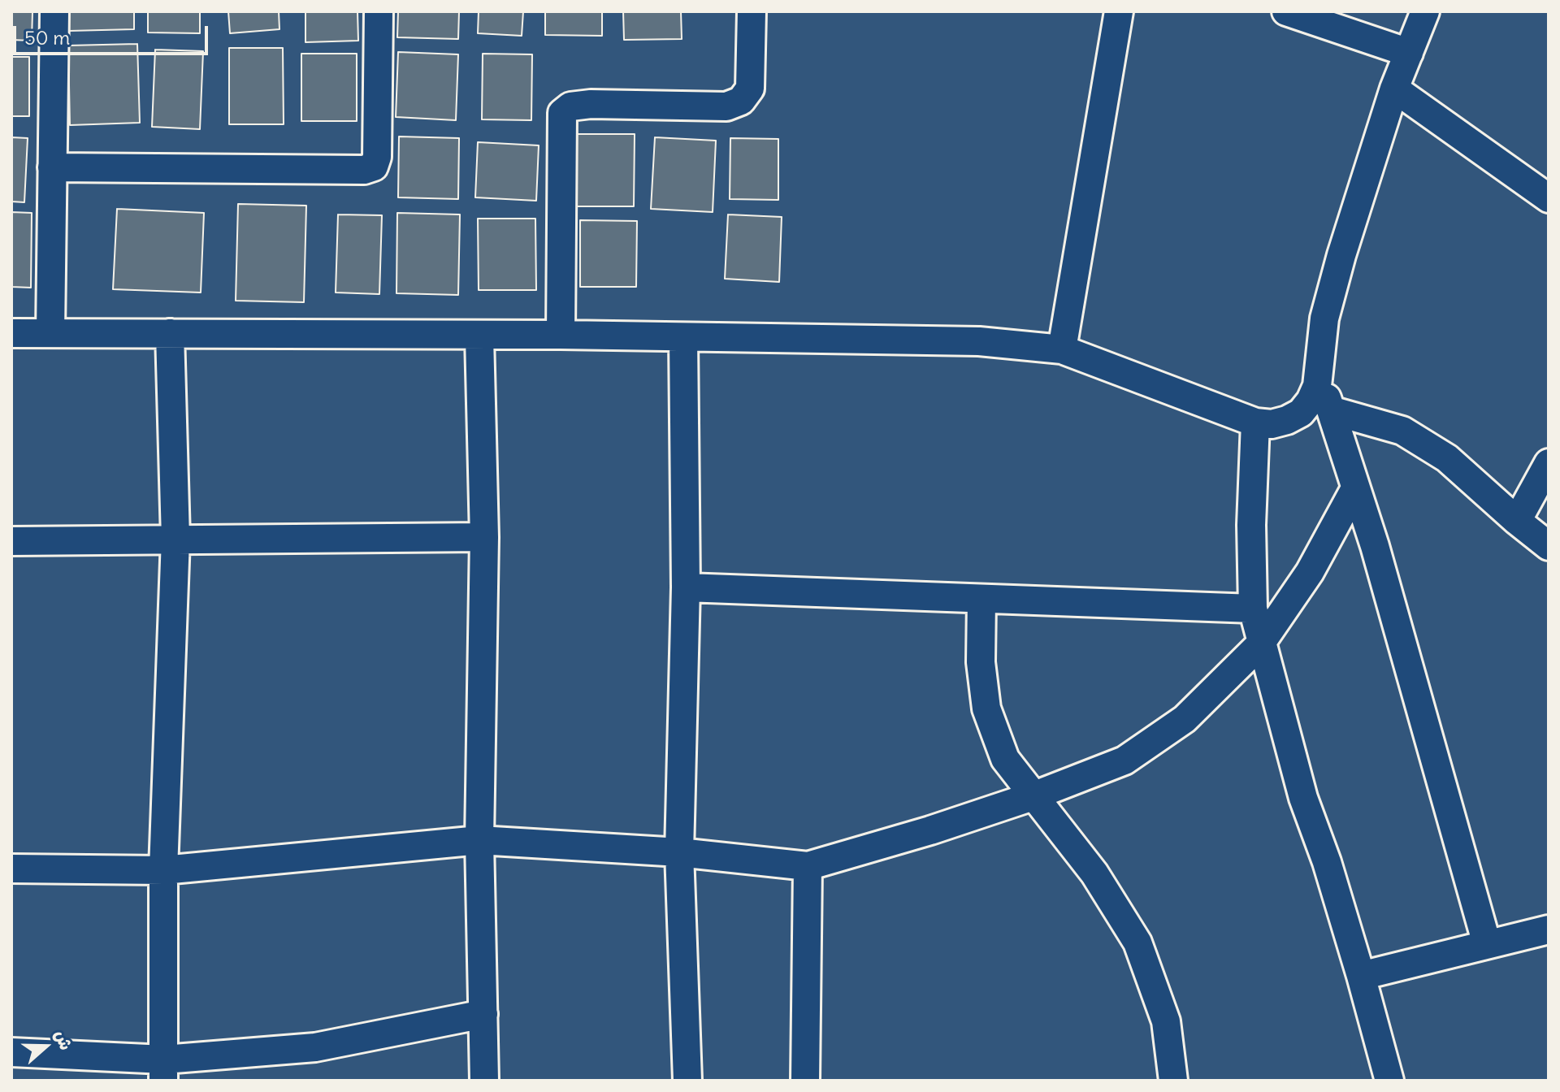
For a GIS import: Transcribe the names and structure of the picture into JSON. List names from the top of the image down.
{
  "scale_bar": "50 m",
  "north": "right"
}
